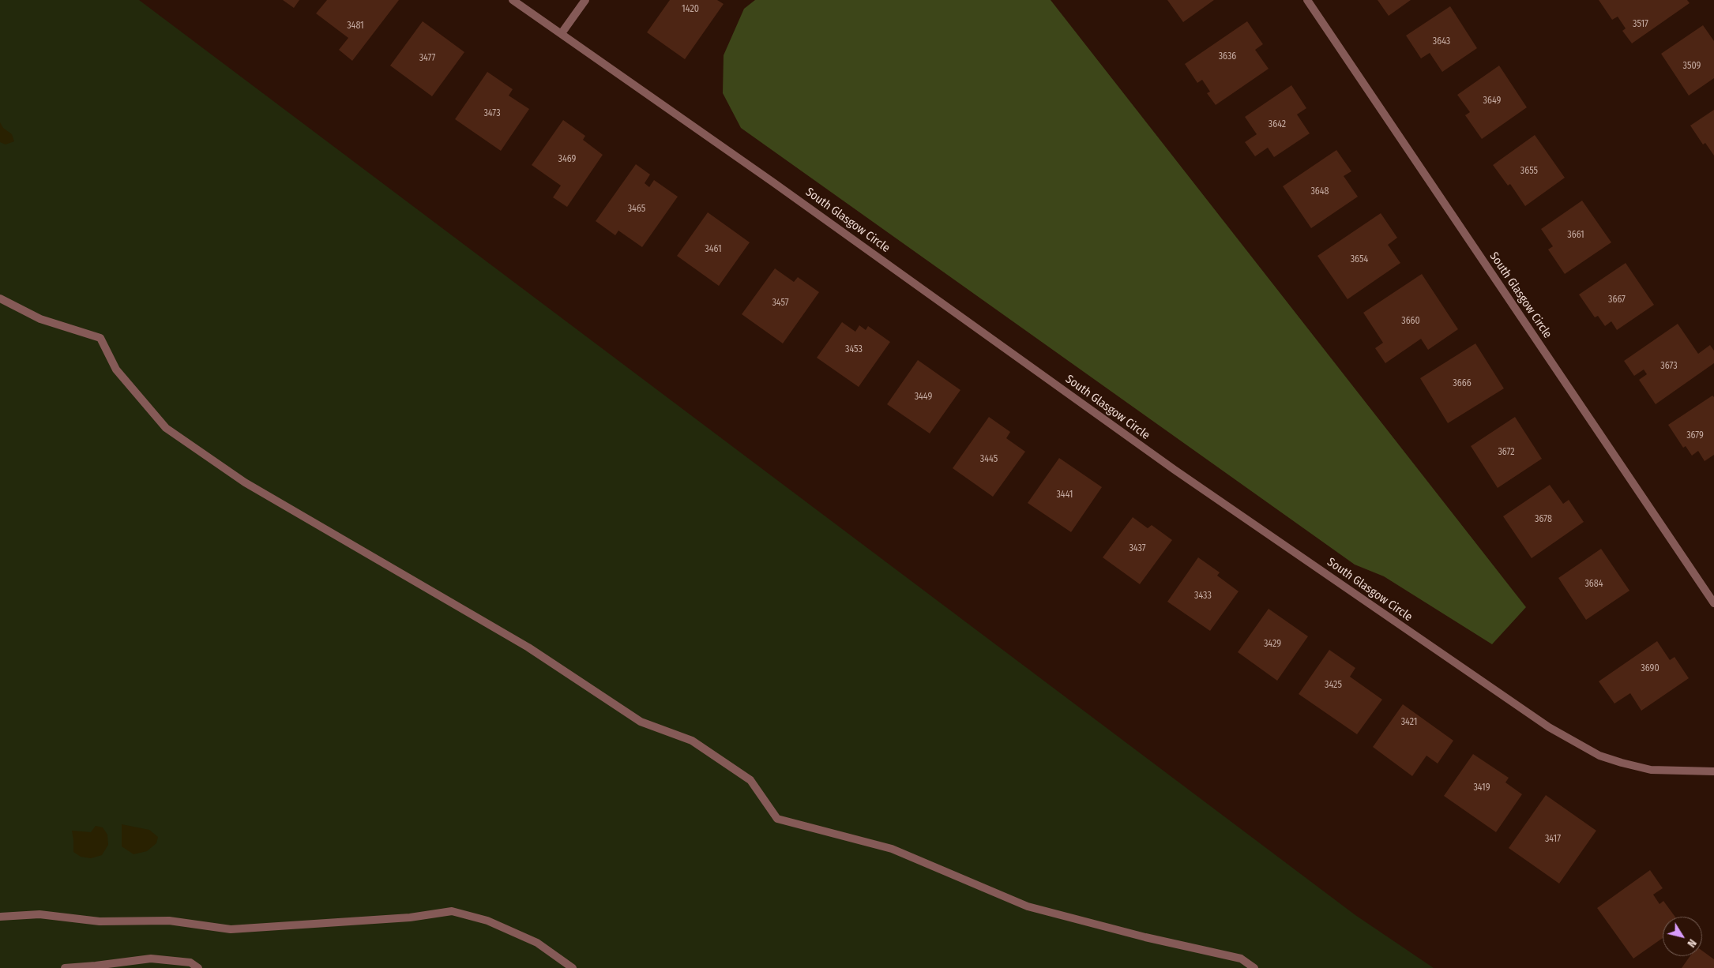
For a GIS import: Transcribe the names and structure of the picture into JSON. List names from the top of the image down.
{
  "streets": {
    "street": ["South Glasgow Circle"]
  },
  "house_numbers": [
    "1420",
    "3517",
    "3481",
    "3643",
    "3636",
    "3477",
    "3509",
    "3649",
    "3473",
    "3642",
    "3469",
    "3655",
    "3648",
    "3465",
    "3661",
    "3461",
    "3654",
    "3667",
    "3457",
    "3660",
    "3453",
    "3673",
    "3666",
    "3449",
    "3679",
    "3672",
    "3445",
    "3441",
    "3678",
    "3437",
    "3684",
    "3433",
    "3429",
    "3690",
    "3425",
    "3421",
    "3419",
    "3417"
  ],
  "north": "bottom right"
}
